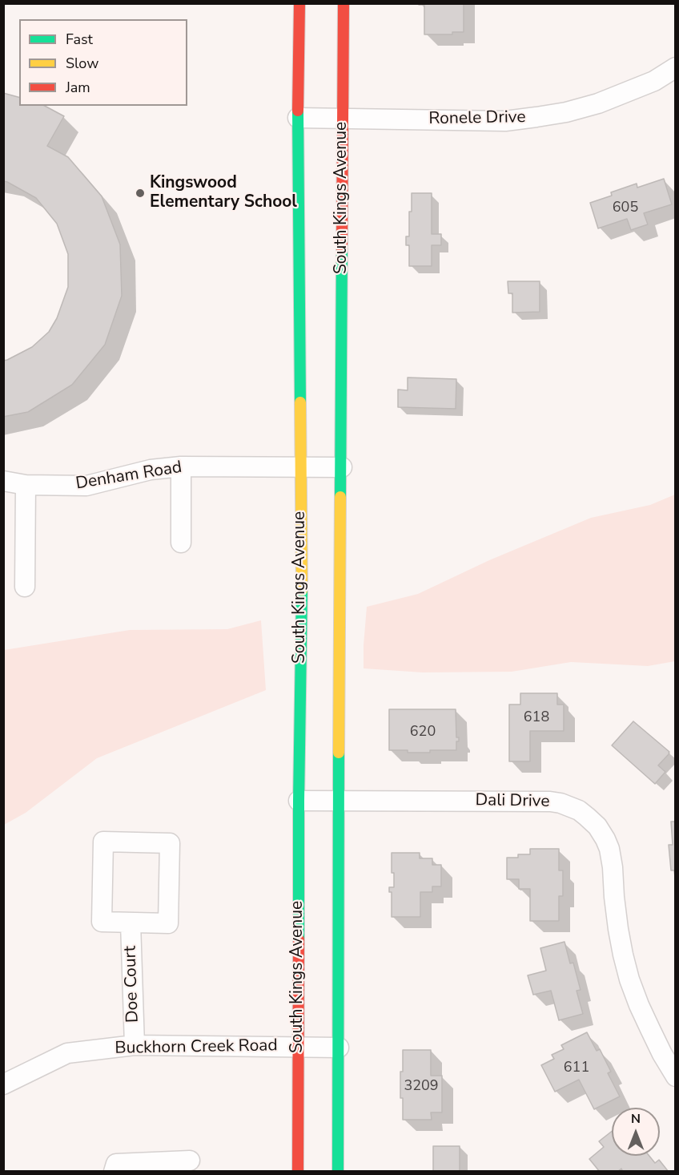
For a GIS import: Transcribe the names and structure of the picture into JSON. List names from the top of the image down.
{
  "streets": {
    "main road": ["South Kings Avenue"],
    "street": [
      "Ronele Drive",
      "Denham Road",
      "Dali Drive",
      "Doe Court",
      "Buckhorn Creek Road"
    ]
  },
  "crossings": [
    ["Ronele Drive", "South Kings Avenue"],
    ["South Kings Avenue", "Denham Road"],
    ["South Kings Avenue", "Dali Drive"],
    ["South Kings Avenue", "Buckhorn Creek Road"],
    ["Doe Court", "Buckhorn Creek Road"]
  ],
  "places": ["Kingswood Elementary School"],
  "house_numbers": [
    "605",
    "618",
    "620",
    "611",
    "3209"
  ],
  "legend": ["Fast", "Slow", "Jam"],
  "north": "top"
}
